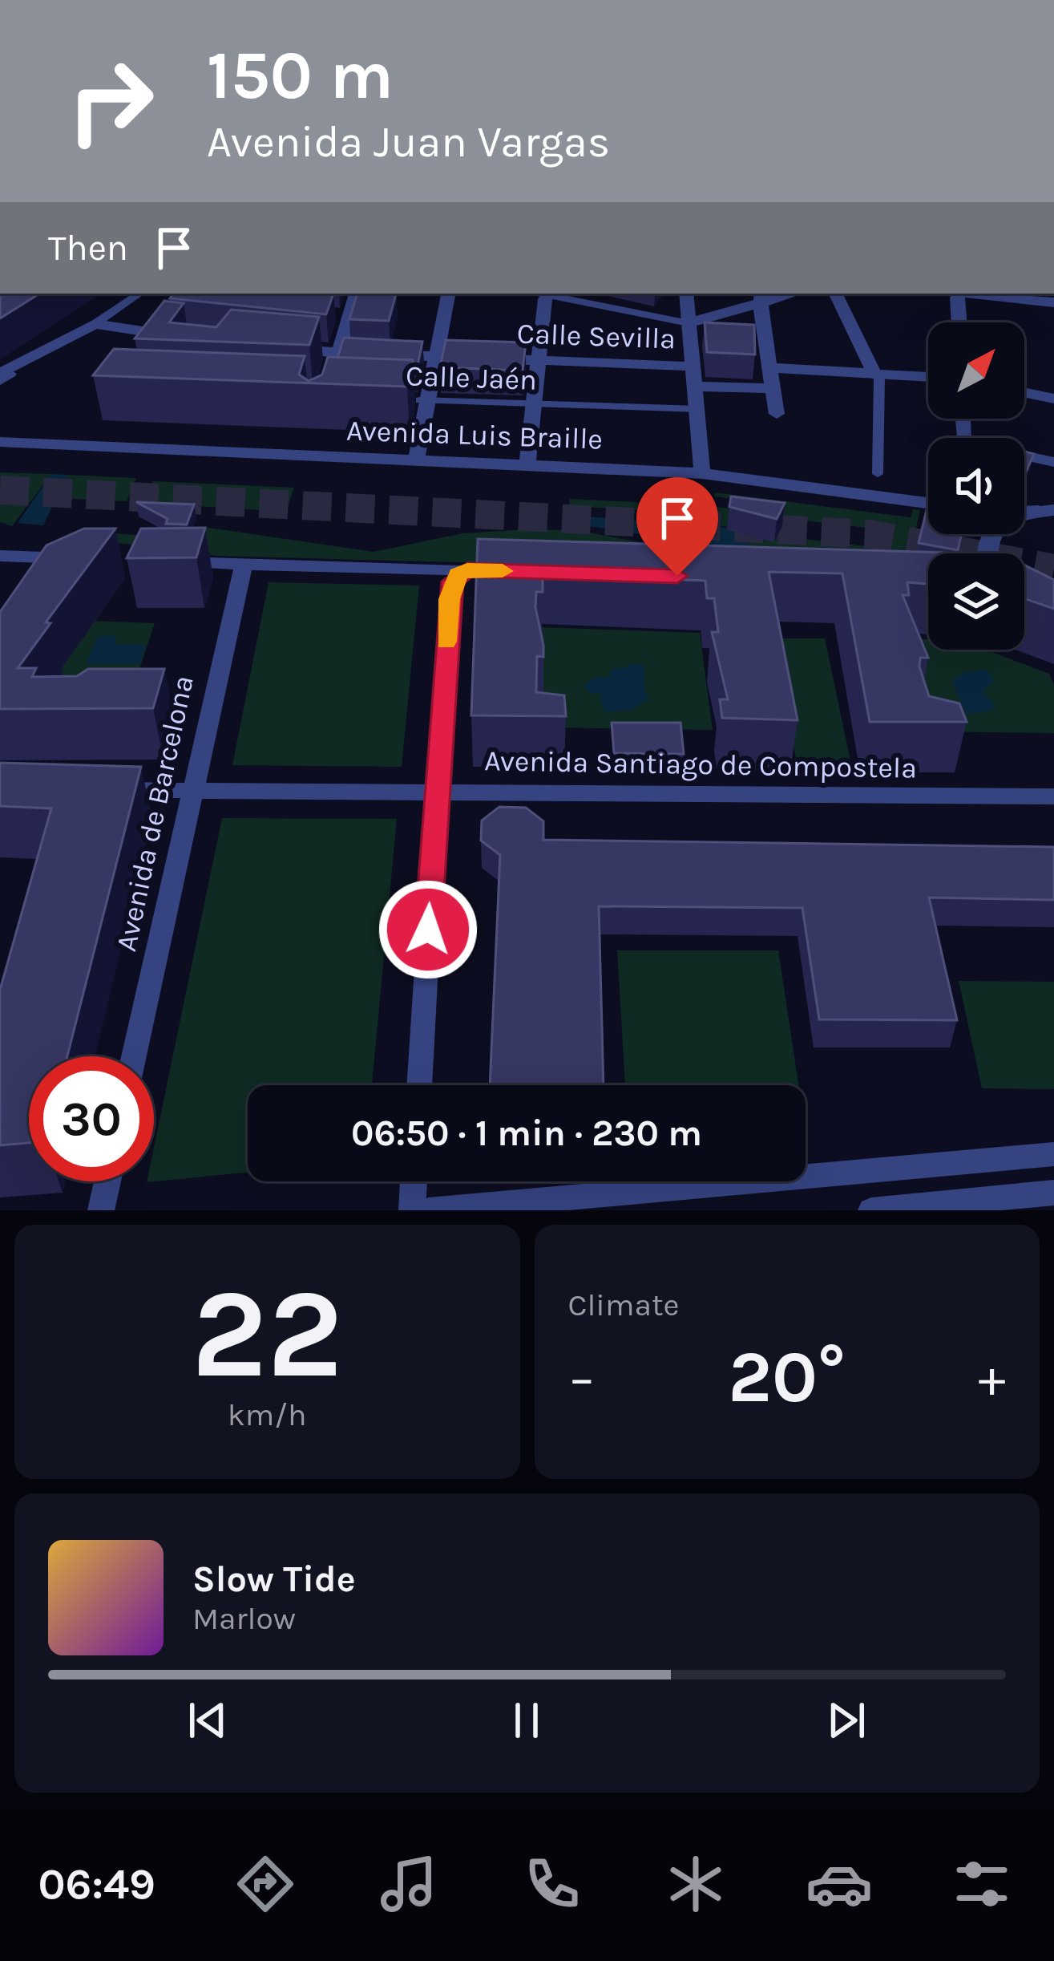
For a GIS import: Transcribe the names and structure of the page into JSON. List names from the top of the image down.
{
  "streets": {
    "street": [
      "Calle Sevilla",
      "Calle Jaén",
      "Avenida Luis Braille",
      "Avenida Santiago de Compostela",
      "Avenida de Barcelona"
    ]
  },
  "crossings": [
    ["Avenida Santiago de Compostela", "Avenida de Barcelona"]
  ],
  "north": "top right",
  "page": {
    "turn": ["150 m", "Avenida Juan Vargas"],
    "then": "Then",
    "limit": "30",
    "trip": "06:50 · 1 min · 230 m",
    "tile": [
      ["22", "km/h"],
      "Climate"
    ],
    "heat": ["−", "20°", "+"],
    "song": ["Slow Tide", "Marlow"],
    "tabs": "06:49"
  }
}
